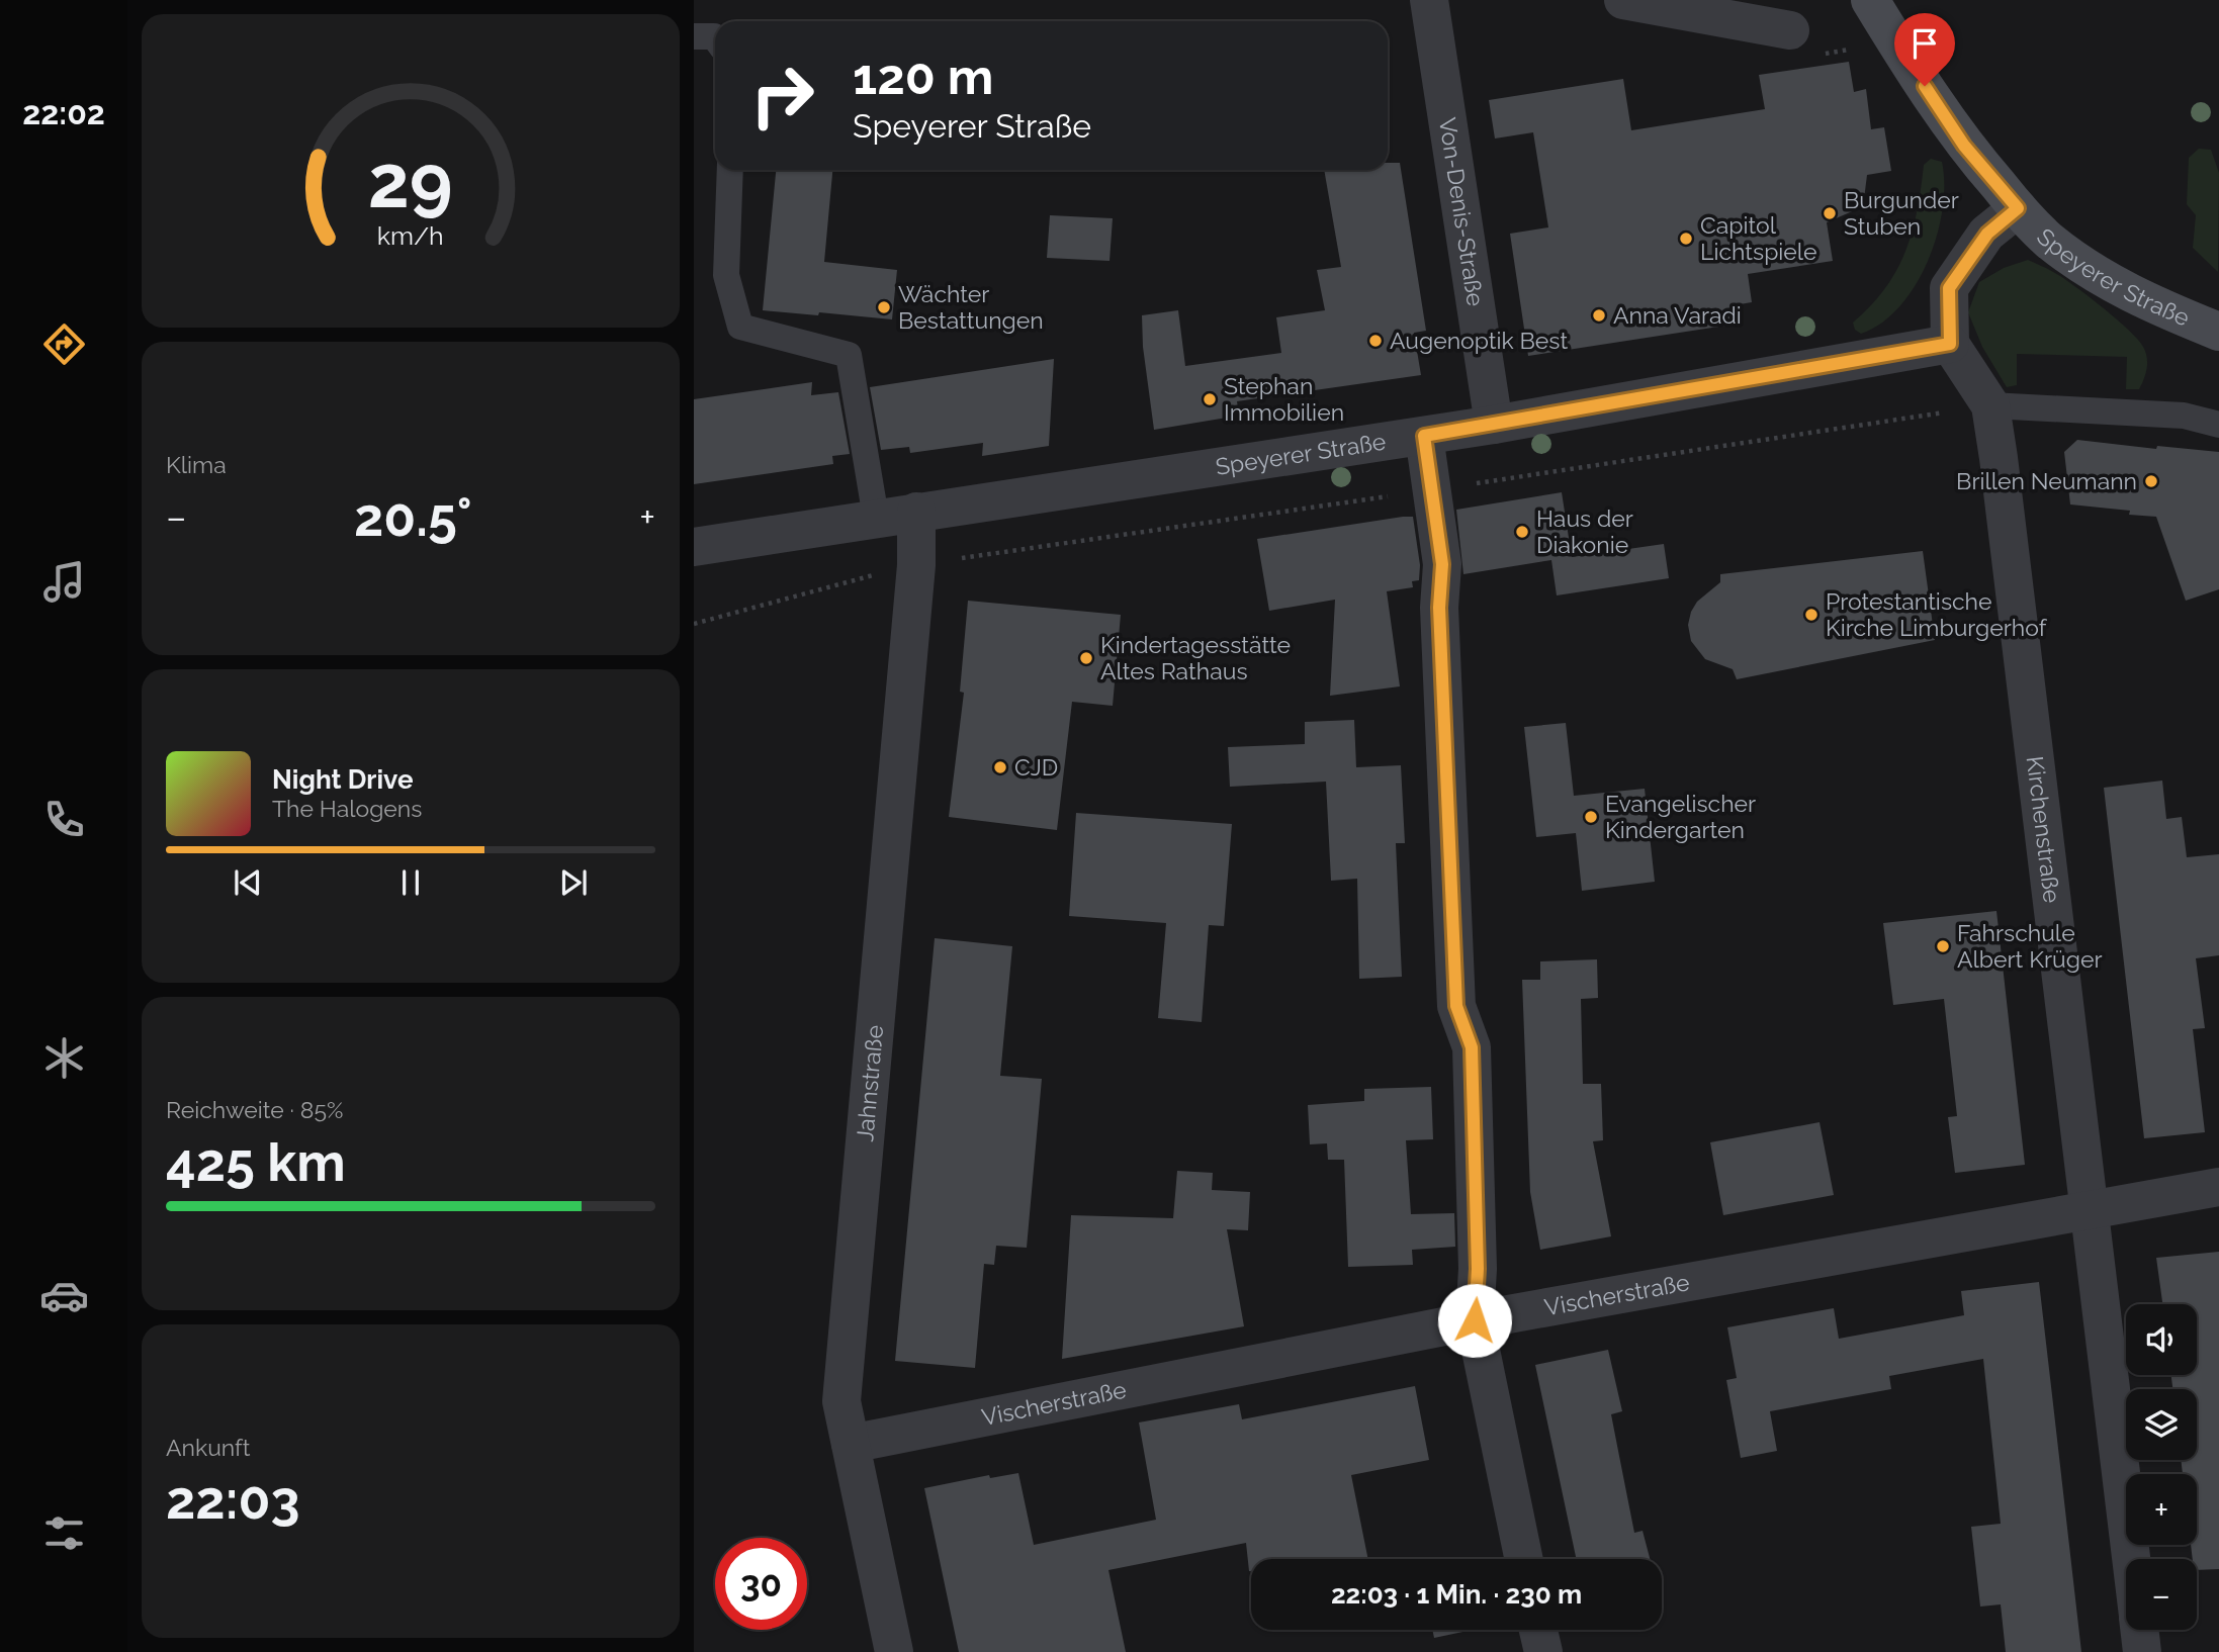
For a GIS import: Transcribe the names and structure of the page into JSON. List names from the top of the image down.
{
  "streets": {
    "street": [
      "Von-Denis-Straße",
      "Speyerer Straße",
      "Kirchenstraße",
      "Jahnstraße",
      "Vischerstraße"
    ]
  },
  "crossings": [
    ["Von-Denis-Straße", "Speyerer Straße"],
    ["Speyerer Straße", "Kirchenstraße"],
    ["Speyerer Straße", "Jahnstraße"],
    ["Kirchenstraße", "Vischerstraße"],
    ["Jahnstraße", "Vischerstraße"]
  ],
  "places": [
    "Burgunder Stuben",
    "Capitol Lichtspiele",
    "Wächter Bestattungen",
    "Anna Varadi",
    "Augenoptik Best",
    "Stephan Immobilien",
    "Brillen Neumann",
    "Haus der Diakonie",
    "Protestantische Kirche Limburgerhof",
    "Kindertagesstätte Altes Rathaus",
    "CJD",
    "Evangelischer Kindergarten",
    "Fahrschule Albert Krüger"
  ],
  "page": {
    "tabs": "22:02",
    "turn": ["120 m", "Speyerer Straße"],
    "tile": [
      "Klima",
      ["Reichweite · 85%", "425 km"],
      ["Ankunft", "22:03"]
    ],
    "heat": ["−", "20.5°", "+"],
    "song": ["Night Drive", "The Halogens"],
    "map_buttons": ["+", "−"],
    "limit": "30",
    "trip": "22:03 · 1 Min. · 230 m",
    "gauge": ["29", "km/h"]
  }
}
